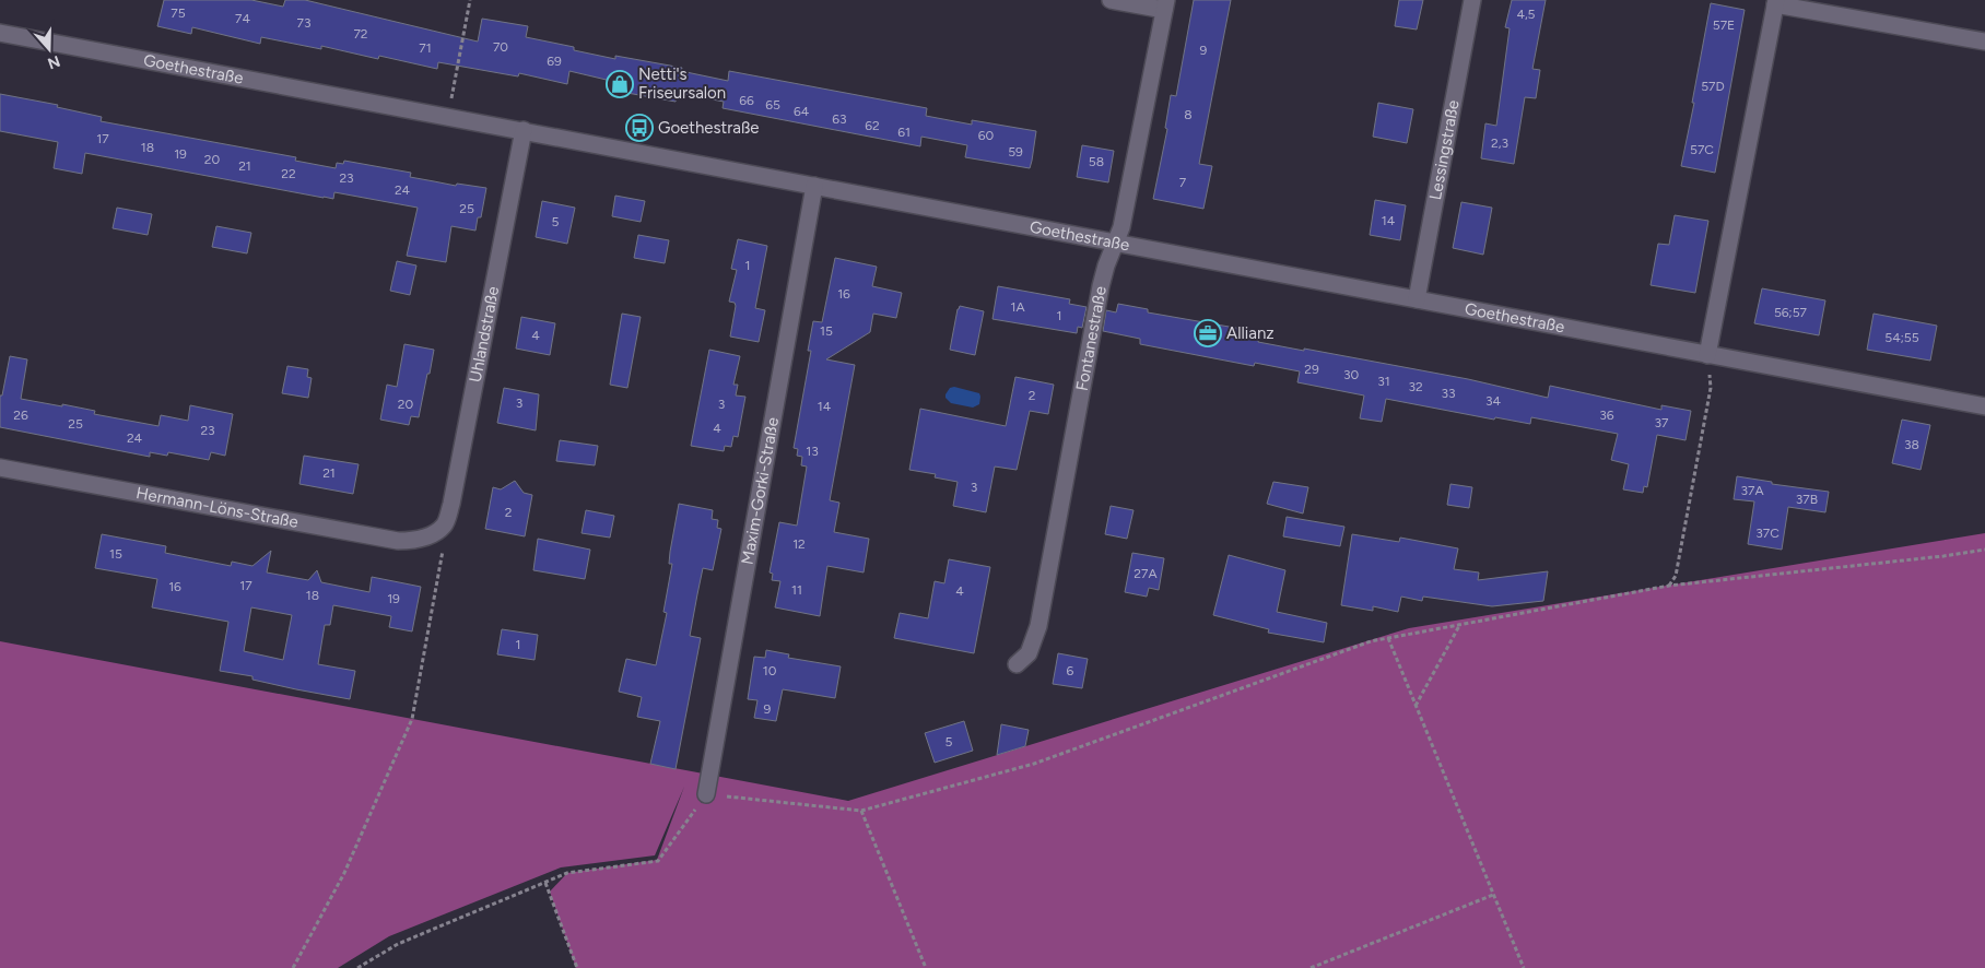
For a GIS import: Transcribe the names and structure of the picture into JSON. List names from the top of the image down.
{
  "streets": {
    "street": [
      "Goethestraße",
      "Lessingstraße",
      "Uhlandstraße",
      "Fontanestraße",
      "Maxim-Gorki-Straße",
      "Hermann-Löns-Straße"
    ]
  },
  "crossings": [
    ["Goethestraße", "Lessingstraße"],
    ["Goethestraße", "Uhlandstraße"],
    ["Goethestraße", "Fontanestraße"],
    ["Goethestraße", "Maxim-Gorki-Straße"],
    ["Uhlandstraße", "Hermann-Löns-Straße"]
  ],
  "places": {
    "shop": ["Netti's Friseursalon"],
    "bus stop": ["Goethestraße"],
    "office": ["Allianz"]
  },
  "house_numbers": [
    "75",
    "4,5",
    "74",
    "73",
    "57E",
    "72",
    "70",
    "71",
    "9",
    "69",
    "57D",
    "66",
    "65",
    "64",
    "8",
    "63",
    "62",
    "61",
    "60",
    "17",
    "2,3",
    "18",
    "57C",
    "59",
    "19",
    "20",
    "58",
    "21",
    "22",
    "23",
    "7",
    "24",
    "25",
    "14",
    "5",
    "1",
    "16",
    "1A",
    "56;57",
    "1",
    "15",
    "4",
    "54;55",
    "29",
    "30",
    "31",
    "32",
    "33",
    "2",
    "34",
    "3",
    "20",
    "3",
    "14",
    "26",
    "36",
    "37",
    "25",
    "4",
    "23",
    "24",
    "38",
    "13",
    "21",
    "3",
    "37A",
    "37B",
    "2",
    "37C",
    "12",
    "15",
    "27A",
    "17",
    "16",
    "11",
    "4",
    "18",
    "19",
    "1",
    "10",
    "6",
    "9",
    "5"
  ],
  "north": "bottom"
}
